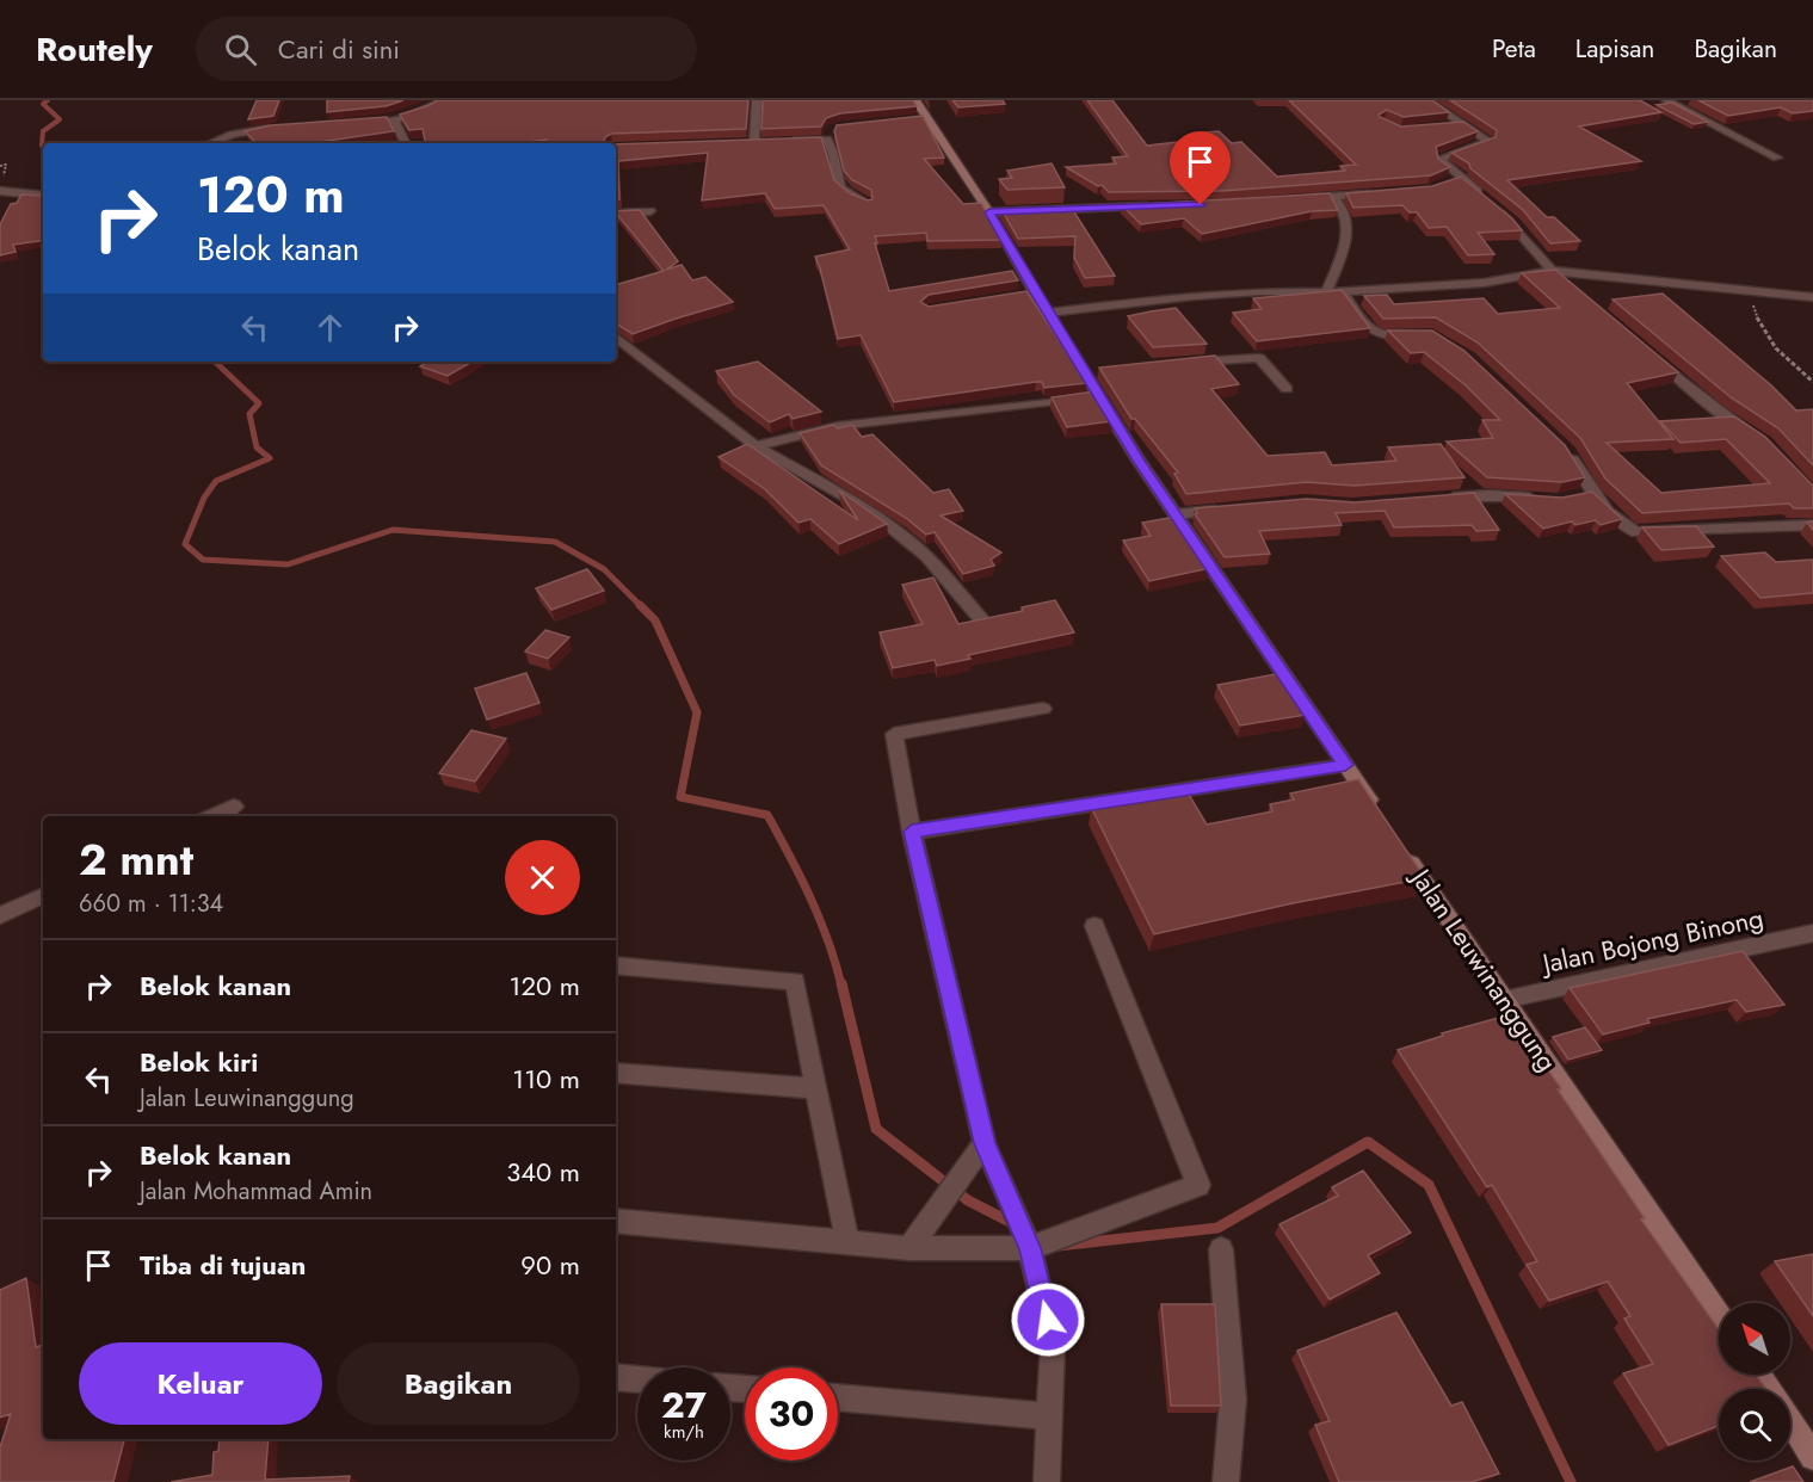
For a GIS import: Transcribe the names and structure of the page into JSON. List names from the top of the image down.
{
  "streets": {
    "main road": ["Jalan Leuwinanggung"],
    "street": ["Jalan Bojong Binong"]
  },
  "crossings": [
    ["Jalan Bojong Binong", "Jalan Leuwinanggung"]
  ],
  "north": "top left",
  "page": {
    "header": "Routely",
    "search": "Cari di sini",
    "nav": ["Peta", "Lapisan", "Bagikan"],
    "turn": ["120 m", "Belok kanan"],
    "heading": ["2 mnt", "660 m · 11:34"],
    "list": [
      {
        "name": "Belok kanan",
        "value": "120 m"
      },
      {
        "name": "Belok kiri",
        "note": "Jalan Leuwinanggung",
        "value": "110 m"
      },
      {
        "name": "Belok kanan",
        "note": "Jalan Mohammad Amin",
        "value": "340 m"
      },
      {
        "name": "Tiba di tujuan",
        "value": "90 m"
      }
    ],
    "buttons": ["Keluar", "Bagikan"],
    "speed": "27 km/h",
    "limit": "30"
  }
}
